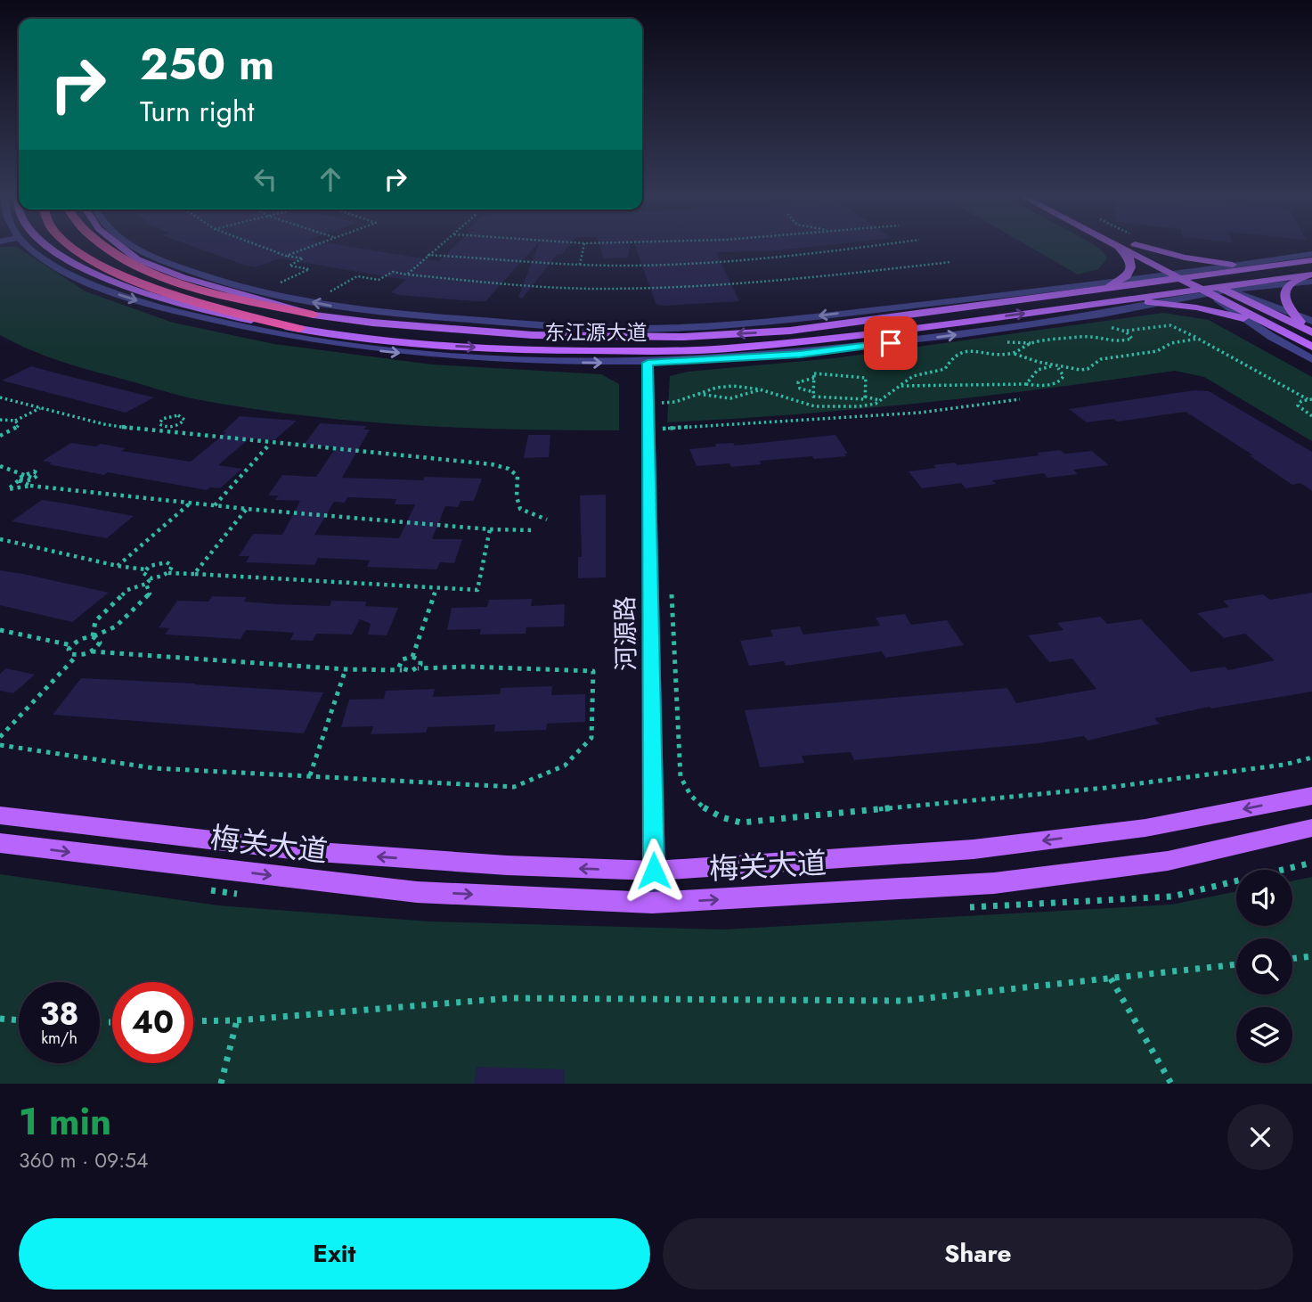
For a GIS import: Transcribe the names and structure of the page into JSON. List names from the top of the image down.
{
  "streets": {
    "main road": ["东江源大道", "梅关大道"],
    "street": ["河源路"]
  },
  "crossings": [
    ["河源路", "梅关大道"]
  ],
  "page": {
    "turn": ["250 m", "Turn right"],
    "speed": "38 km/h",
    "limit": "40",
    "heading": ["1 min", "360 m · 09:54"],
    "buttons": ["Exit", "Share"]
  }
}
